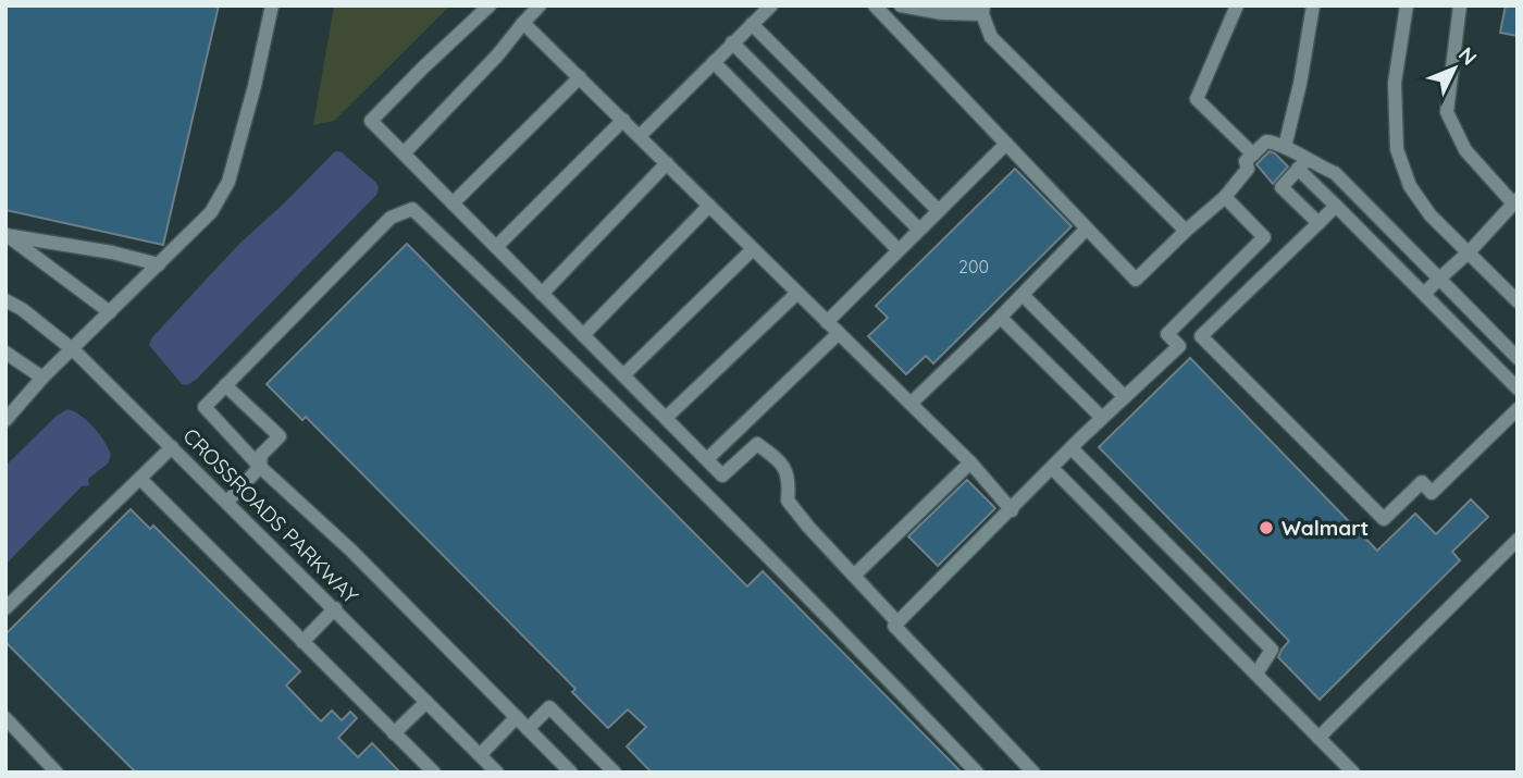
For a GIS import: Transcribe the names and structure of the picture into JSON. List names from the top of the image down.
{
  "streets": {
    "street": ["CROSSROADS PARKWAY"]
  },
  "places": ["Walmart"],
  "house_numbers": ["200"],
  "north": "top right"
}
